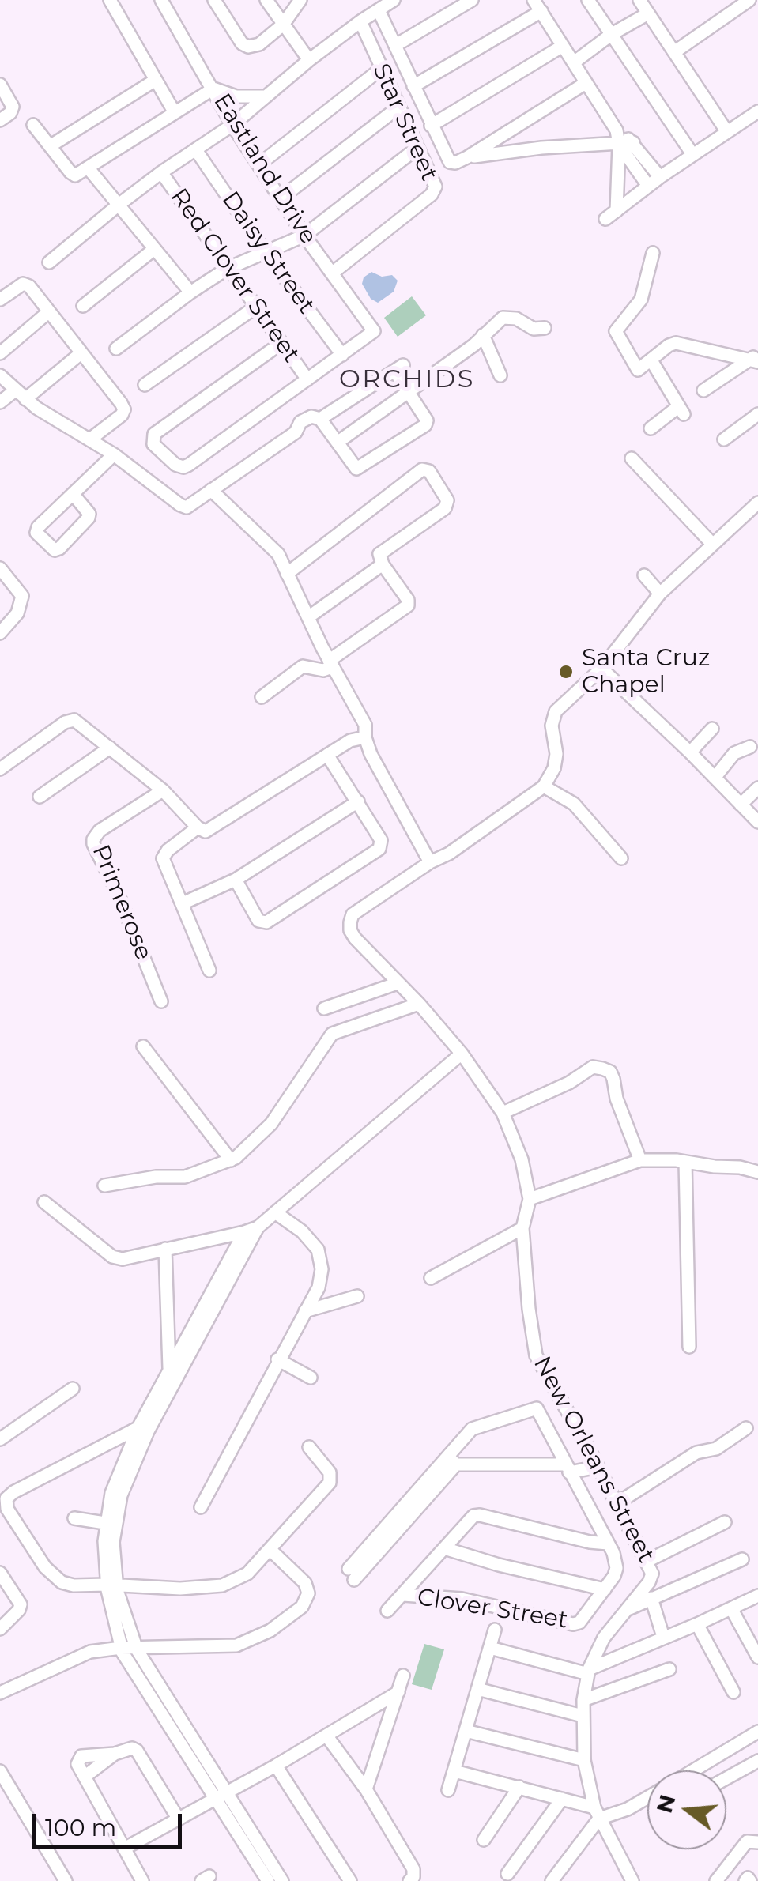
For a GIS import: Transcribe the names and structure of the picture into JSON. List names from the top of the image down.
{
  "streets": {
    "street": [
      "Star Street",
      "Eastland Drive",
      "Daisy Street",
      "Red Clover Street",
      "Primerose",
      "New Orleans Street",
      "Clover Street"
    ]
  },
  "crossings": [
    ["Star Street", "Eastland Drive"],
    ["Eastland Drive", "Daisy Street"]
  ],
  "districts": ["ORCHIDS"],
  "places": ["Santa Cruz Chapel"],
  "scale_bar": "100 m",
  "north": "left"
}
